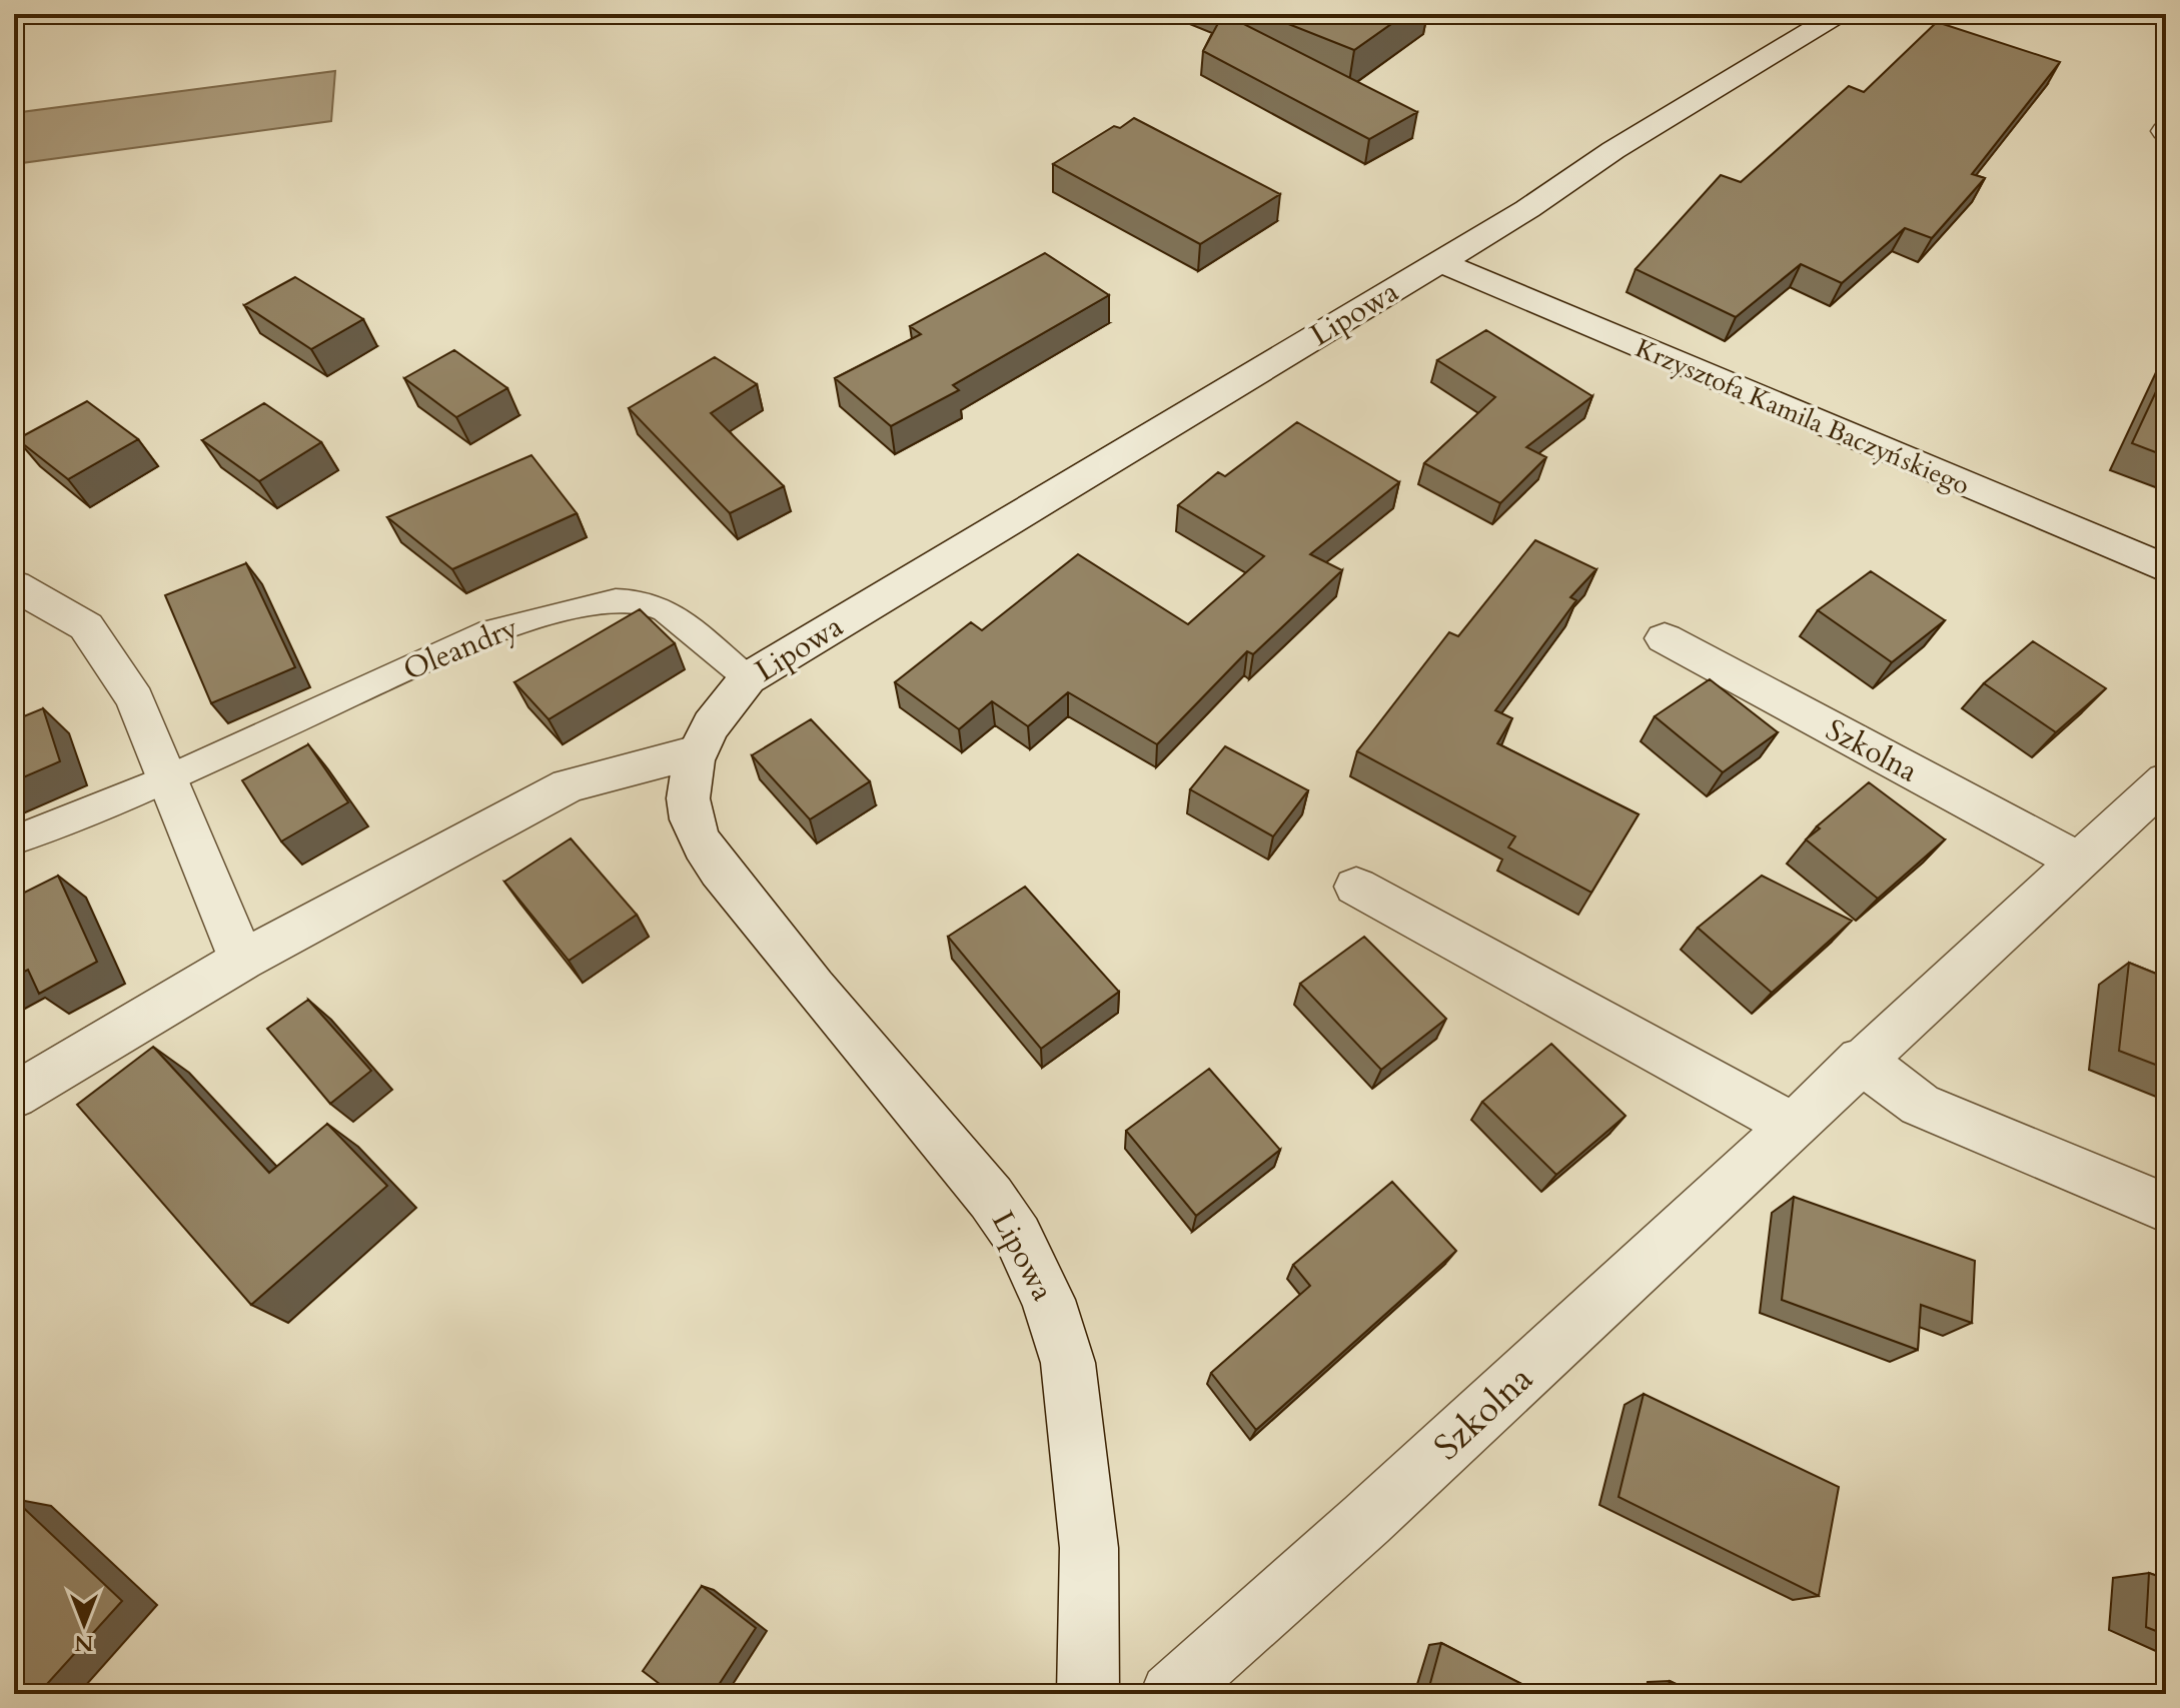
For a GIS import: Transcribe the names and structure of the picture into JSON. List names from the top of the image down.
{
  "streets": {
    "street": ["Lipowa", "Krzysztofa Kamila Baczyńskiego", "Szkolna"],
    "lane": ["Oleandry"]
  },
  "crossings": [
    ["Lipowa", "Krzysztofa Kamila Baczyńskiego"],
    ["Lipowa", "Oleandry"]
  ],
  "north": "bottom"
}
